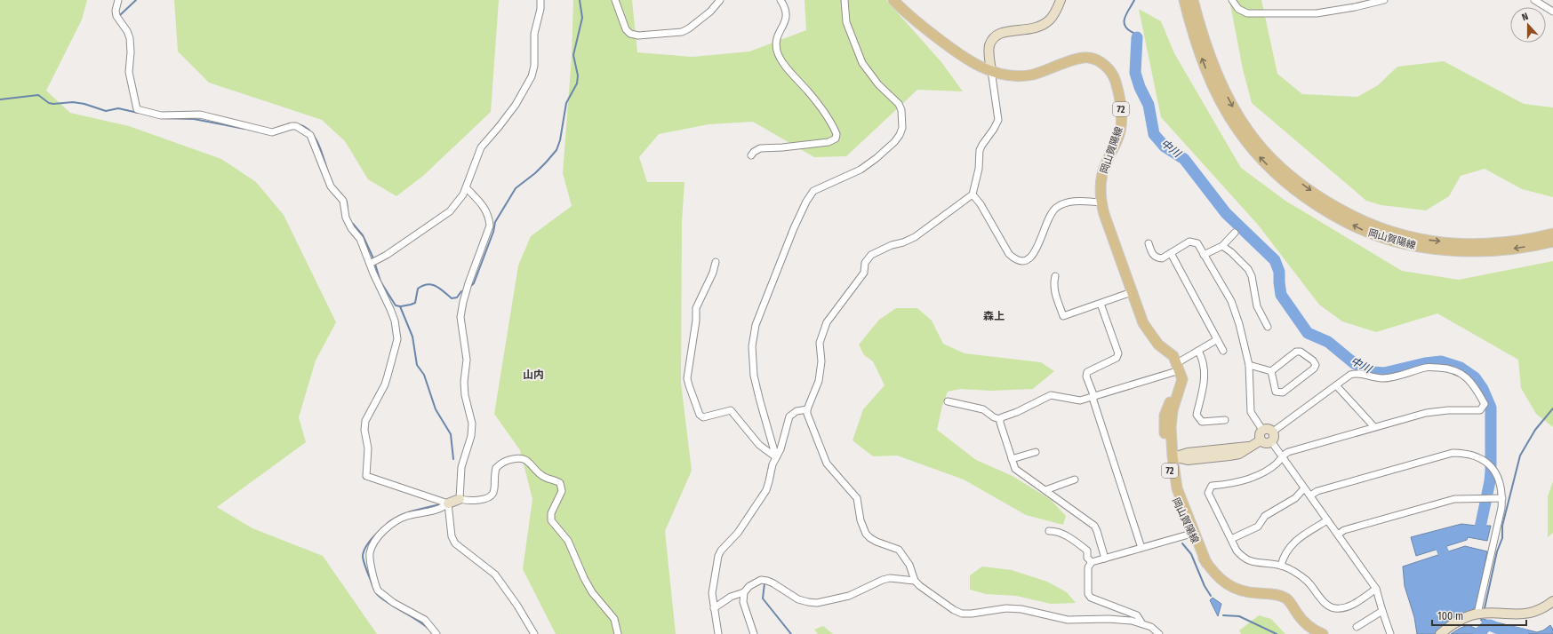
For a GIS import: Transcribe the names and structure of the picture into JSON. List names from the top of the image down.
{
  "streets": {
    "main road": ["72", "岡山賀陽線"]
  },
  "districts": ["森上", "山内"],
  "water": ["中川"],
  "scale_bar": "100 m",
  "north": "top"
}
